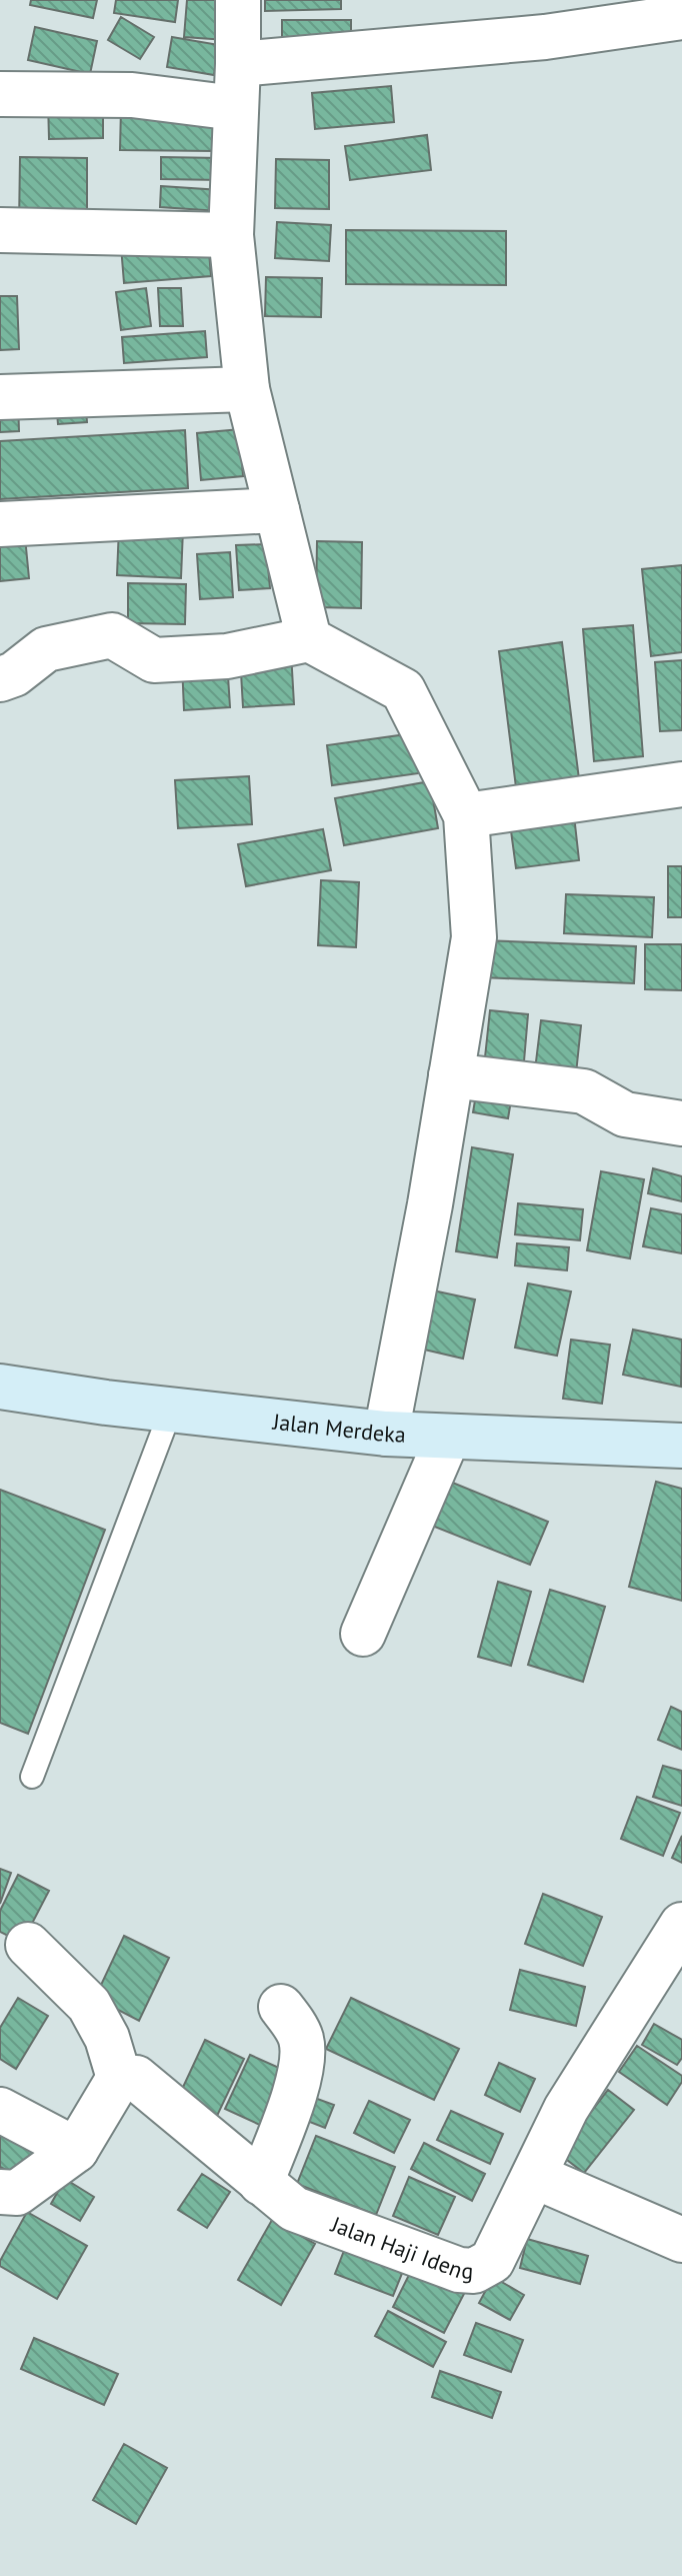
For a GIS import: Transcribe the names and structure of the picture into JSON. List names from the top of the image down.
{
  "streets": {
    "street": ["Jalan Merdeka", "Jalan Haji Ideng"]
  }
}
